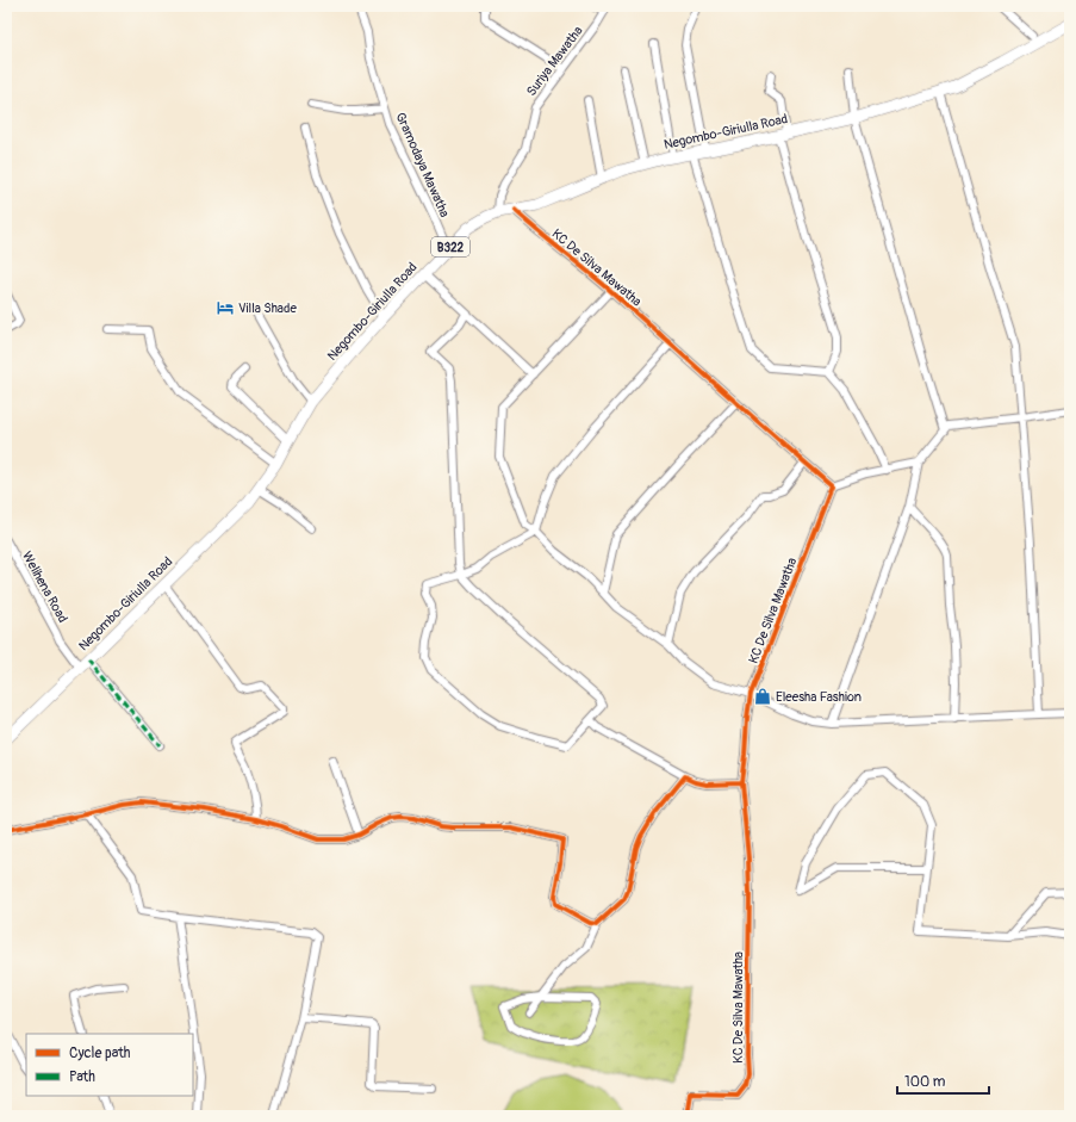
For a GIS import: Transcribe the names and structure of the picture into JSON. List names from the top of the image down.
{
  "streets": {
    "main road": ["Negombo-Giriulla Road", "B322"],
    "street": [
      "Suriya Mawatha",
      "Gramodaya Mawatha",
      "KC De Silva Mawatha",
      "Welihena Road"
    ]
  },
  "crossings": [
    ["Suriya Mawatha", "Negombo-Giriulla Road"],
    ["Negombo-Giriulla Road", "Gramodaya Mawatha"],
    ["Negombo-Giriulla Road", "KC De Silva Mawatha"],
    ["Negombo-Giriulla Road", "Welihena Road"]
  ],
  "places": {
    "hotel": ["Villa Shade"],
    "shop": ["Eleesha Fashion"]
  },
  "legend": ["Cycle path", "Path"],
  "scale_bar": "100 m"
}
